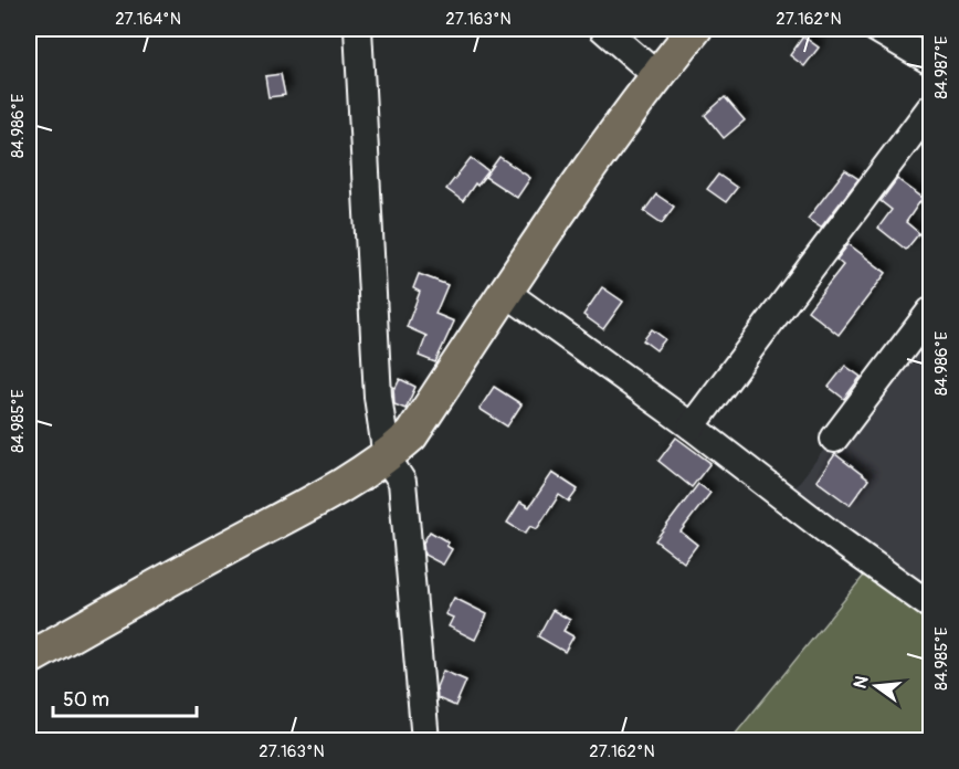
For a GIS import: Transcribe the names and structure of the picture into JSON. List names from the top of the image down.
{
  "scale_bar": "50 m",
  "north": "left",
  "coordinates": [
    "27.164°N",
    "27.163°N",
    "27.162°N",
    "84.987°E",
    "84.986°E",
    "84.985°E"
  ]
}
